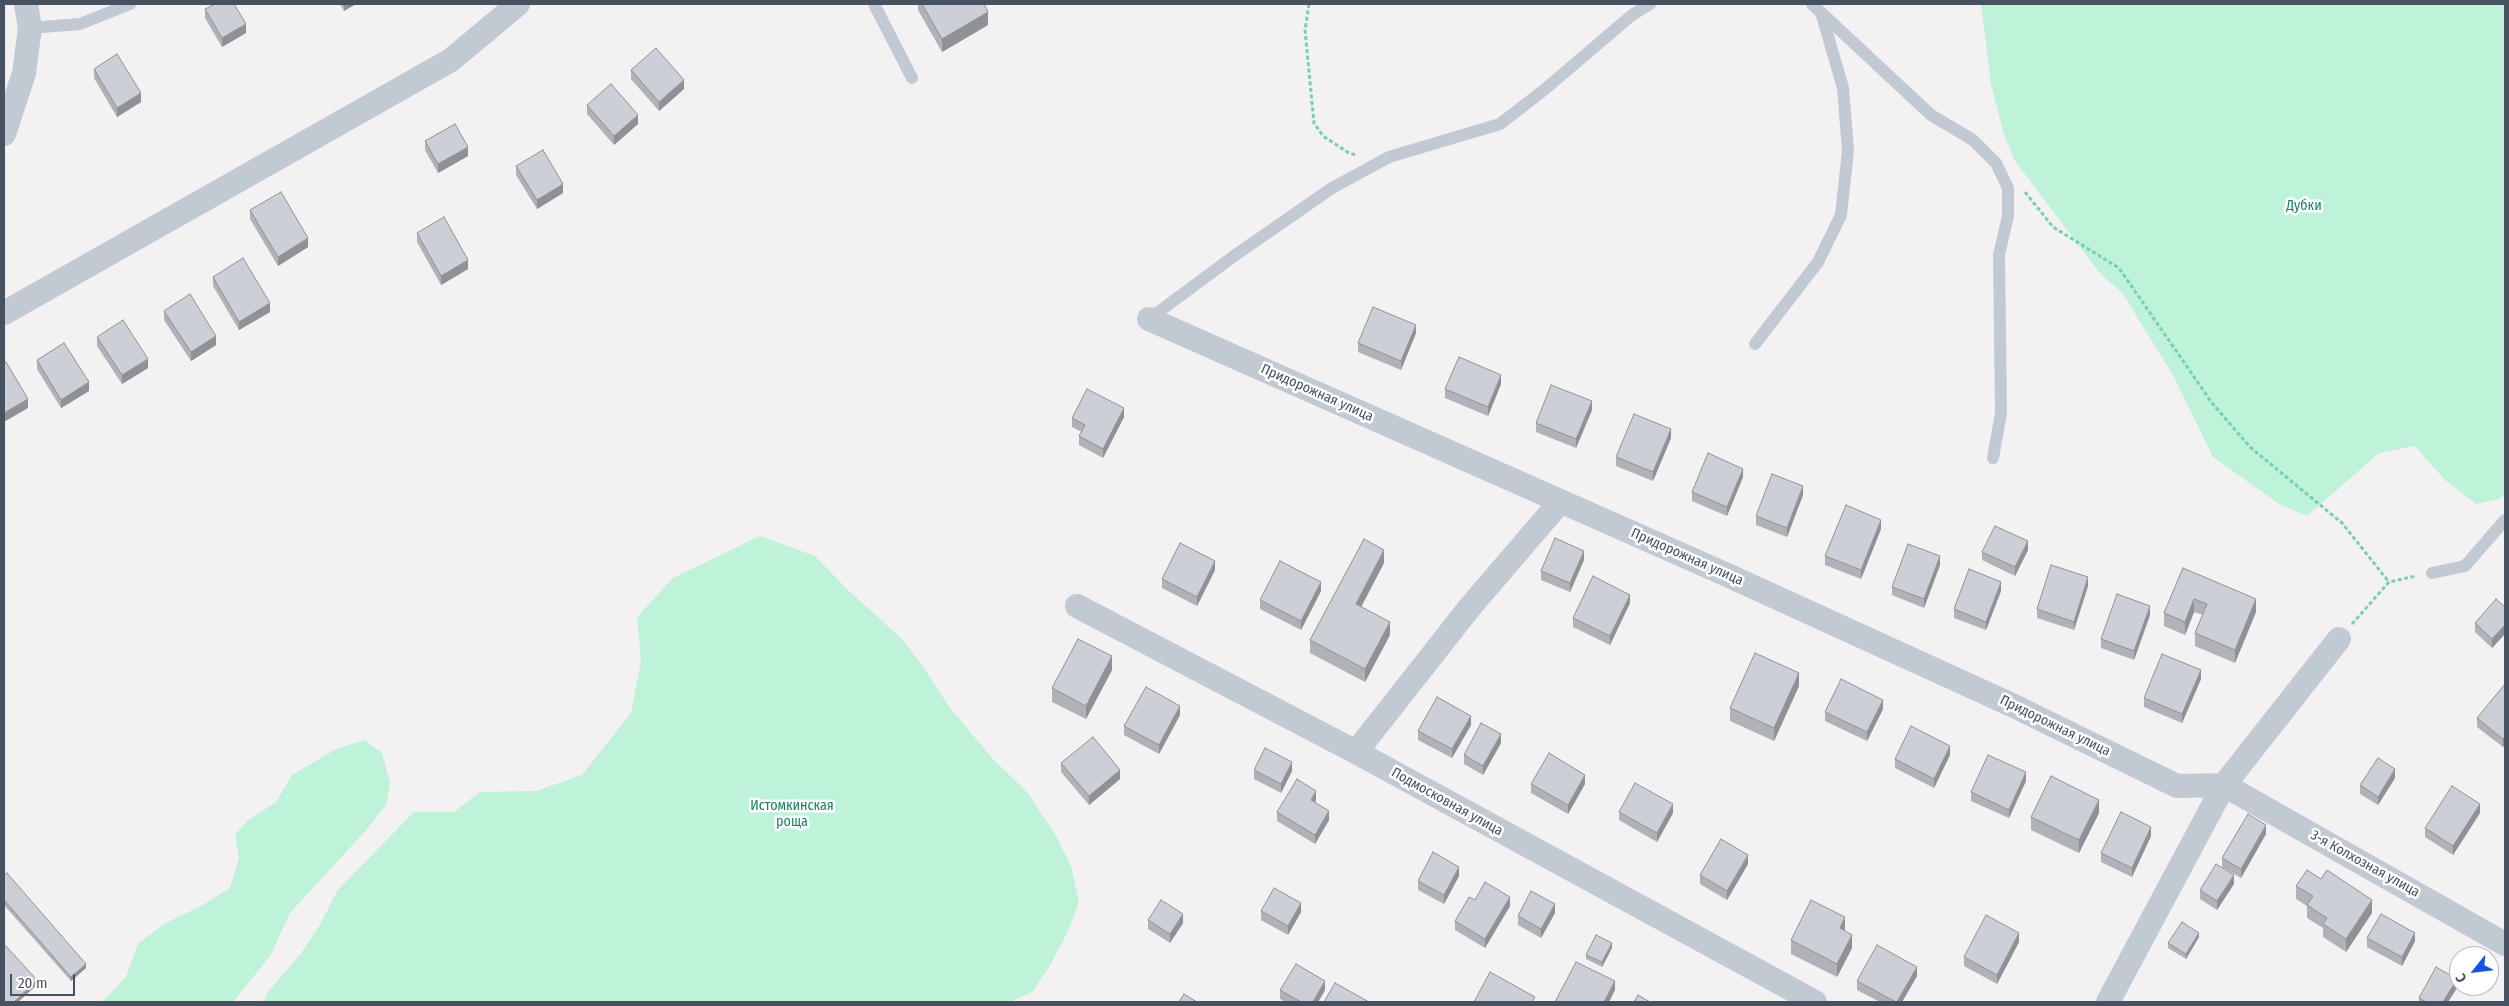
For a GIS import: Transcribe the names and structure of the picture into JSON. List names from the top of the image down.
{
  "streets": {
    "street": ["Придорожная улица", "Подмосковная улица", "3-я Колхозная улица"]
  },
  "crossings": [
    ["Придорожная улица", "3-я Колхозная улица"]
  ],
  "parks": ["Дубки", "Истомкинская роща"],
  "scale_bar": "20 m",
  "north": "bottom left"
}
